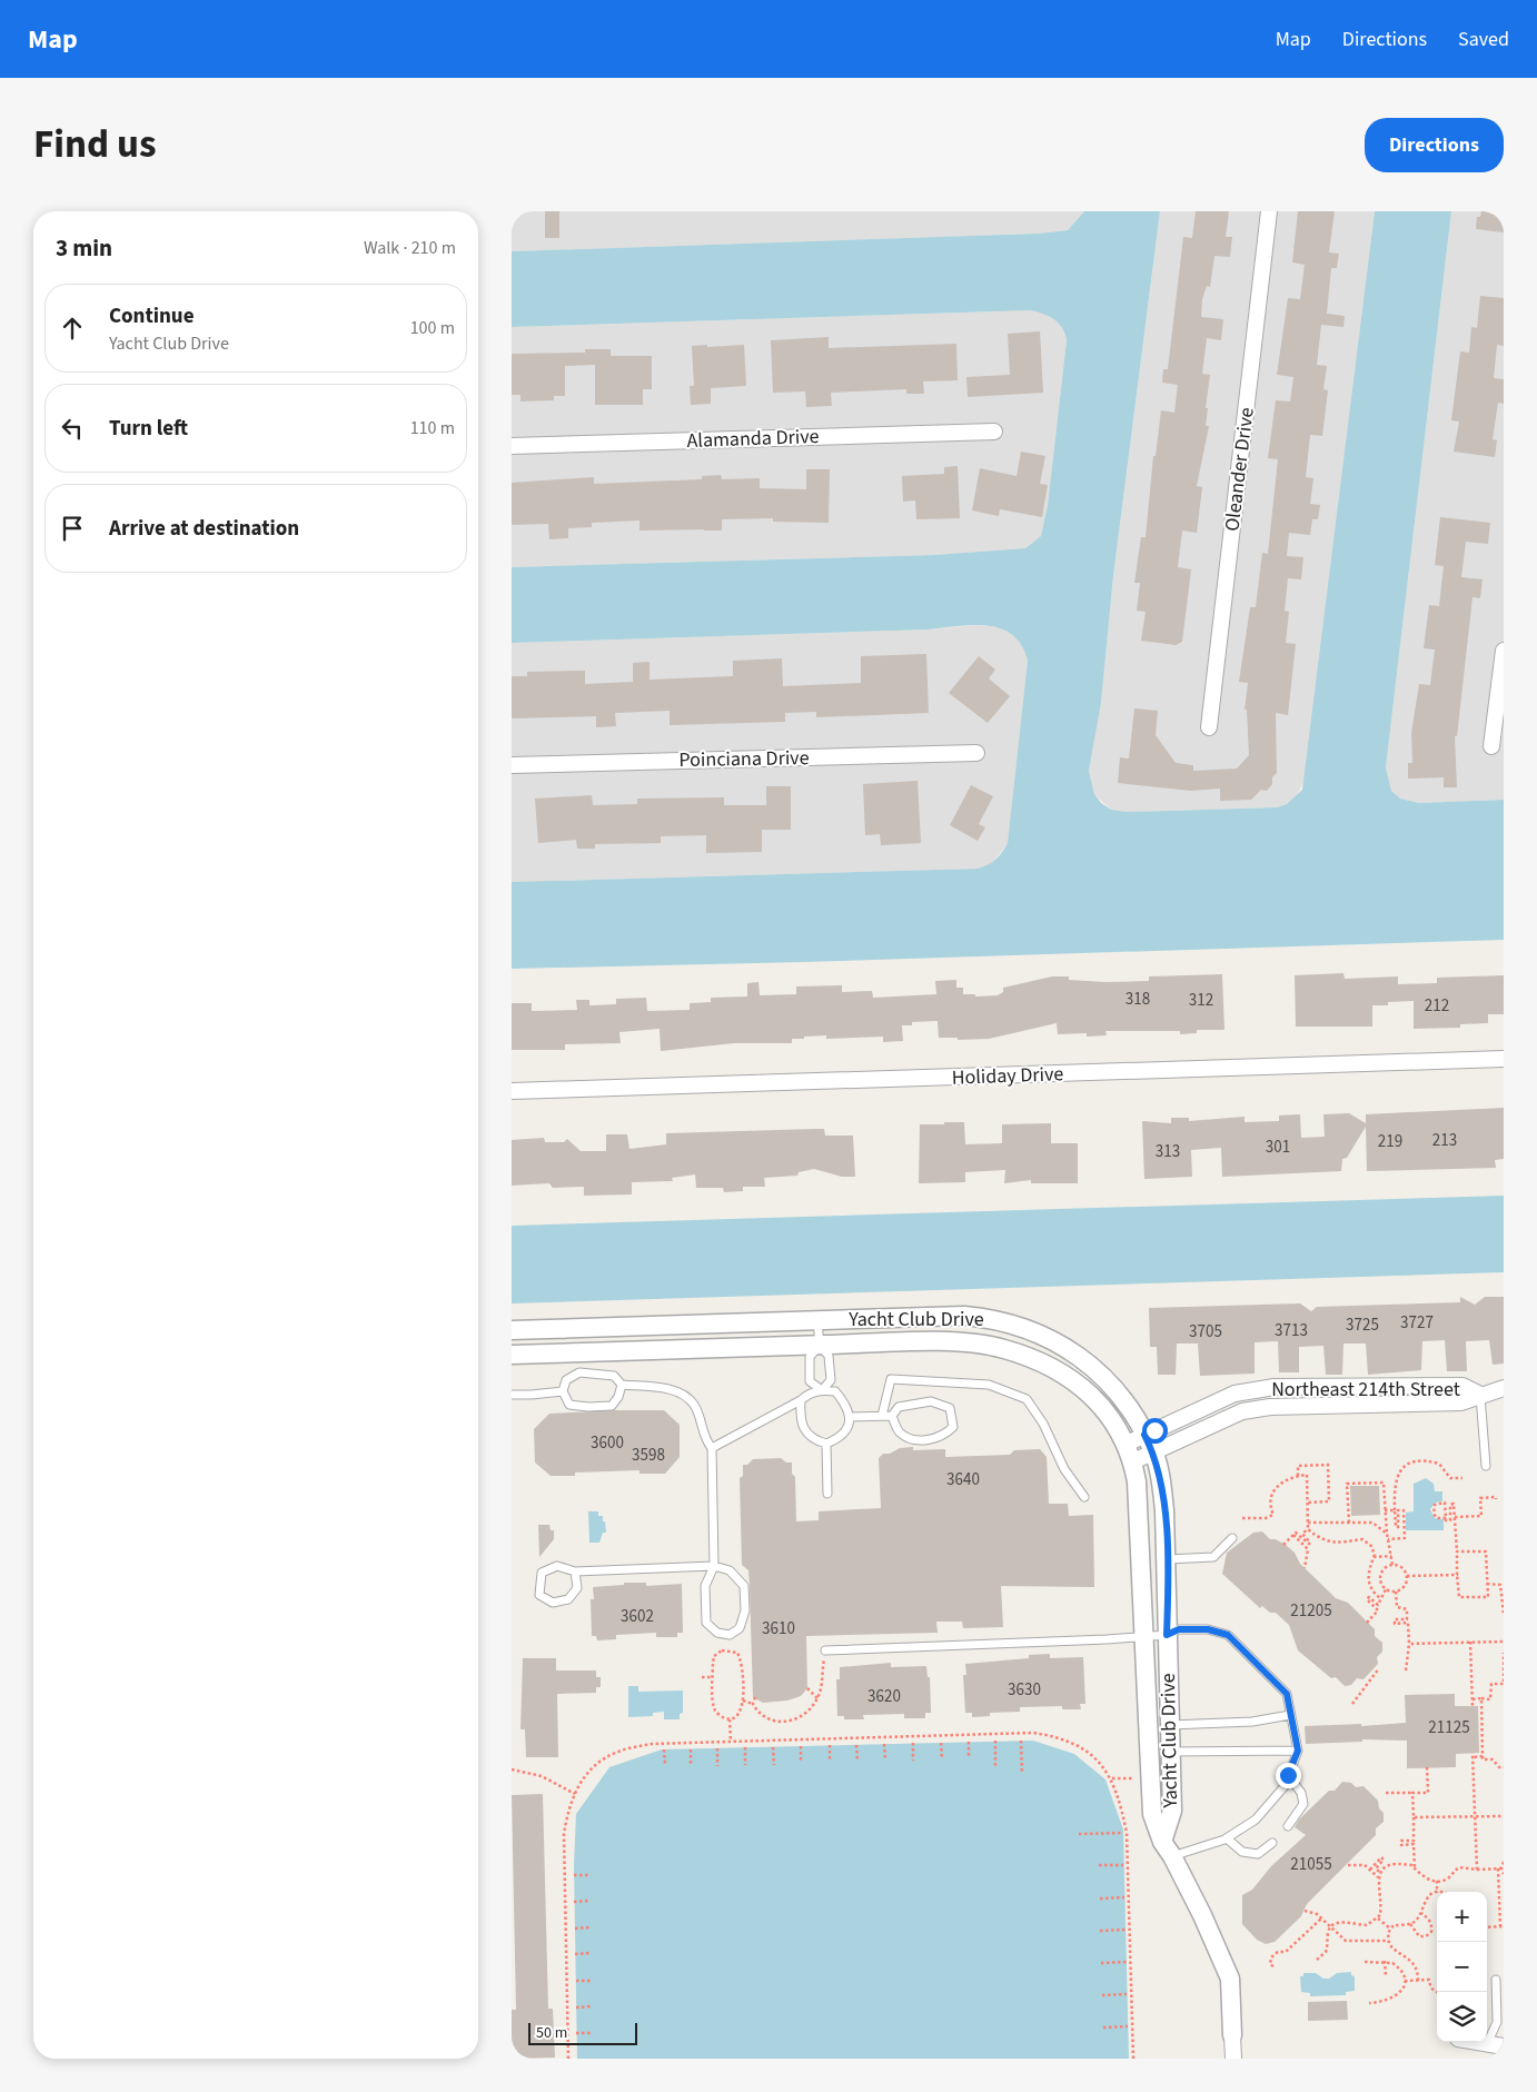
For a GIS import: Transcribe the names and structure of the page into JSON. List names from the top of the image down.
{
  "streets": {
    "street": [
      "Alamanda Drive",
      "Oleander Drive",
      "Poinciana Drive",
      "Holiday Drive",
      "Yacht Club Drive",
      "Northeast 214th Street"
    ]
  },
  "crossings": [
    ["Yacht Club Drive", "Northeast 214th Street"]
  ],
  "house_numbers": [
    "318",
    "312",
    "212",
    "213",
    "219",
    "301",
    "313",
    "3727",
    "3725",
    "3713",
    "3705",
    "3600",
    "3598",
    "3640",
    "21205",
    "3602",
    "3610",
    "3630",
    "3620",
    "21125",
    "21055"
  ],
  "scale_bar": "50 m",
  "page": {
    "header": "Map",
    "nav": ["Map", "Directions", "Saved"],
    "title": "Find us",
    "buttons": "Directions",
    "heading": ["3 min", "Walk · 210 m"],
    "list": [
      ["Continue", "Yacht Club Drive", "100 m"],
      ["Turn left", "110 m"],
      "Arrive at destination"
    ],
    "map_buttons": ["+", "−"],
    "scale": "50 m"
  }
}
